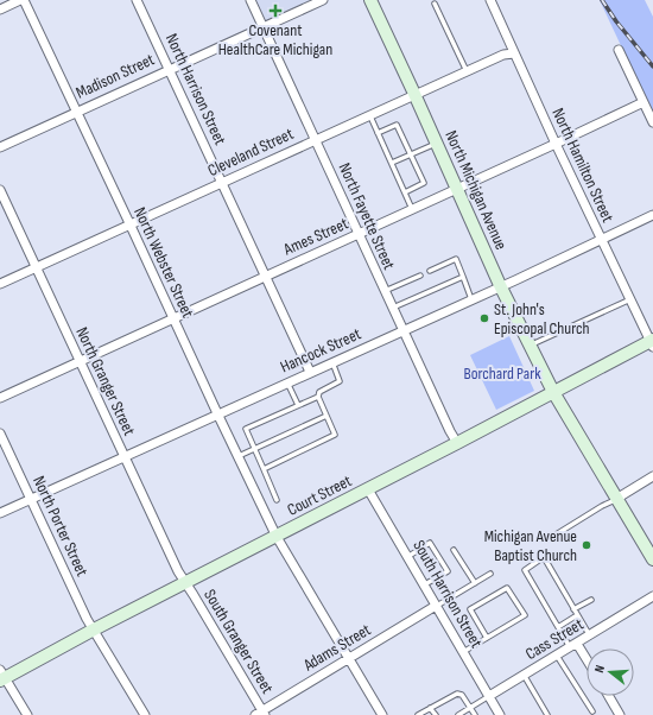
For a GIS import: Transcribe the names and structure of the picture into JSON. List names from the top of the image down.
{
  "streets": {
    "main road": ["North Michigan Avenue", "Court Street"],
    "street": [
      "Madison Street",
      "North Harrison Street",
      "Cleveland Street",
      "North Hamilton Street",
      "North Fayette Street",
      "Ames Street",
      "North Webster Street",
      "Hancock Street",
      "North Granger Street",
      "North Porter Street",
      "South Harrison Street",
      "Cass Street",
      "South Granger Street",
      "Adams Street"
    ]
  },
  "crossings": [
    ["Madison Street", "North Harrison Street"],
    ["Madison Street", "North Fayette Street"],
    ["Madison Street", "North Webster Street"],
    ["North Harrison Street", "Cleveland Street"],
    ["North Harrison Street", "Ames Street"],
    ["North Harrison Street", "Hancock Street"],
    ["Cleveland Street", "North Hamilton Street"],
    ["Cleveland Street", "North Michigan Avenue"],
    ["Cleveland Street", "North Fayette Street"],
    ["Cleveland Street", "North Webster Street"],
    ["Cleveland Street", "North Granger Street"],
    ["North Hamilton Street", "Ames Street"],
    ["North Hamilton Street", "Hancock Street"],
    ["North Hamilton Street", "Court Street"],
    ["North Michigan Avenue", "Ames Street"],
    ["North Michigan Avenue", "Hancock Street"],
    ["North Michigan Avenue", "Court Street"],
    ["North Fayette Street", "Ames Street"],
    ["North Fayette Street", "Hancock Street"],
    ["North Fayette Street", "Court Street"],
    ["Ames Street", "North Webster Street"],
    ["Ames Street", "North Granger Street"],
    ["North Webster Street", "Hancock Street"],
    ["North Webster Street", "Court Street"],
    ["North Webster Street", "Adams Street"],
    ["Hancock Street", "North Granger Street"],
    ["Hancock Street", "North Porter Street"],
    ["North Granger Street", "Court Street"],
    ["North Granger Street", "South Granger Street"],
    ["Court Street", "North Porter Street"],
    ["Court Street", "South Harrison Street"],
    ["Court Street", "South Granger Street"],
    ["South Harrison Street", "Cass Street"],
    ["South Harrison Street", "Adams Street"],
    ["South Granger Street", "Adams Street"]
  ],
  "parks": ["Borchard Park"],
  "places": {
    "health": ["Covenant HealthCare Michigan"],
    "other": ["St. John's Episcopal Church", "Michigan Avenue Baptist Church"]
  },
  "north": "left"
}
